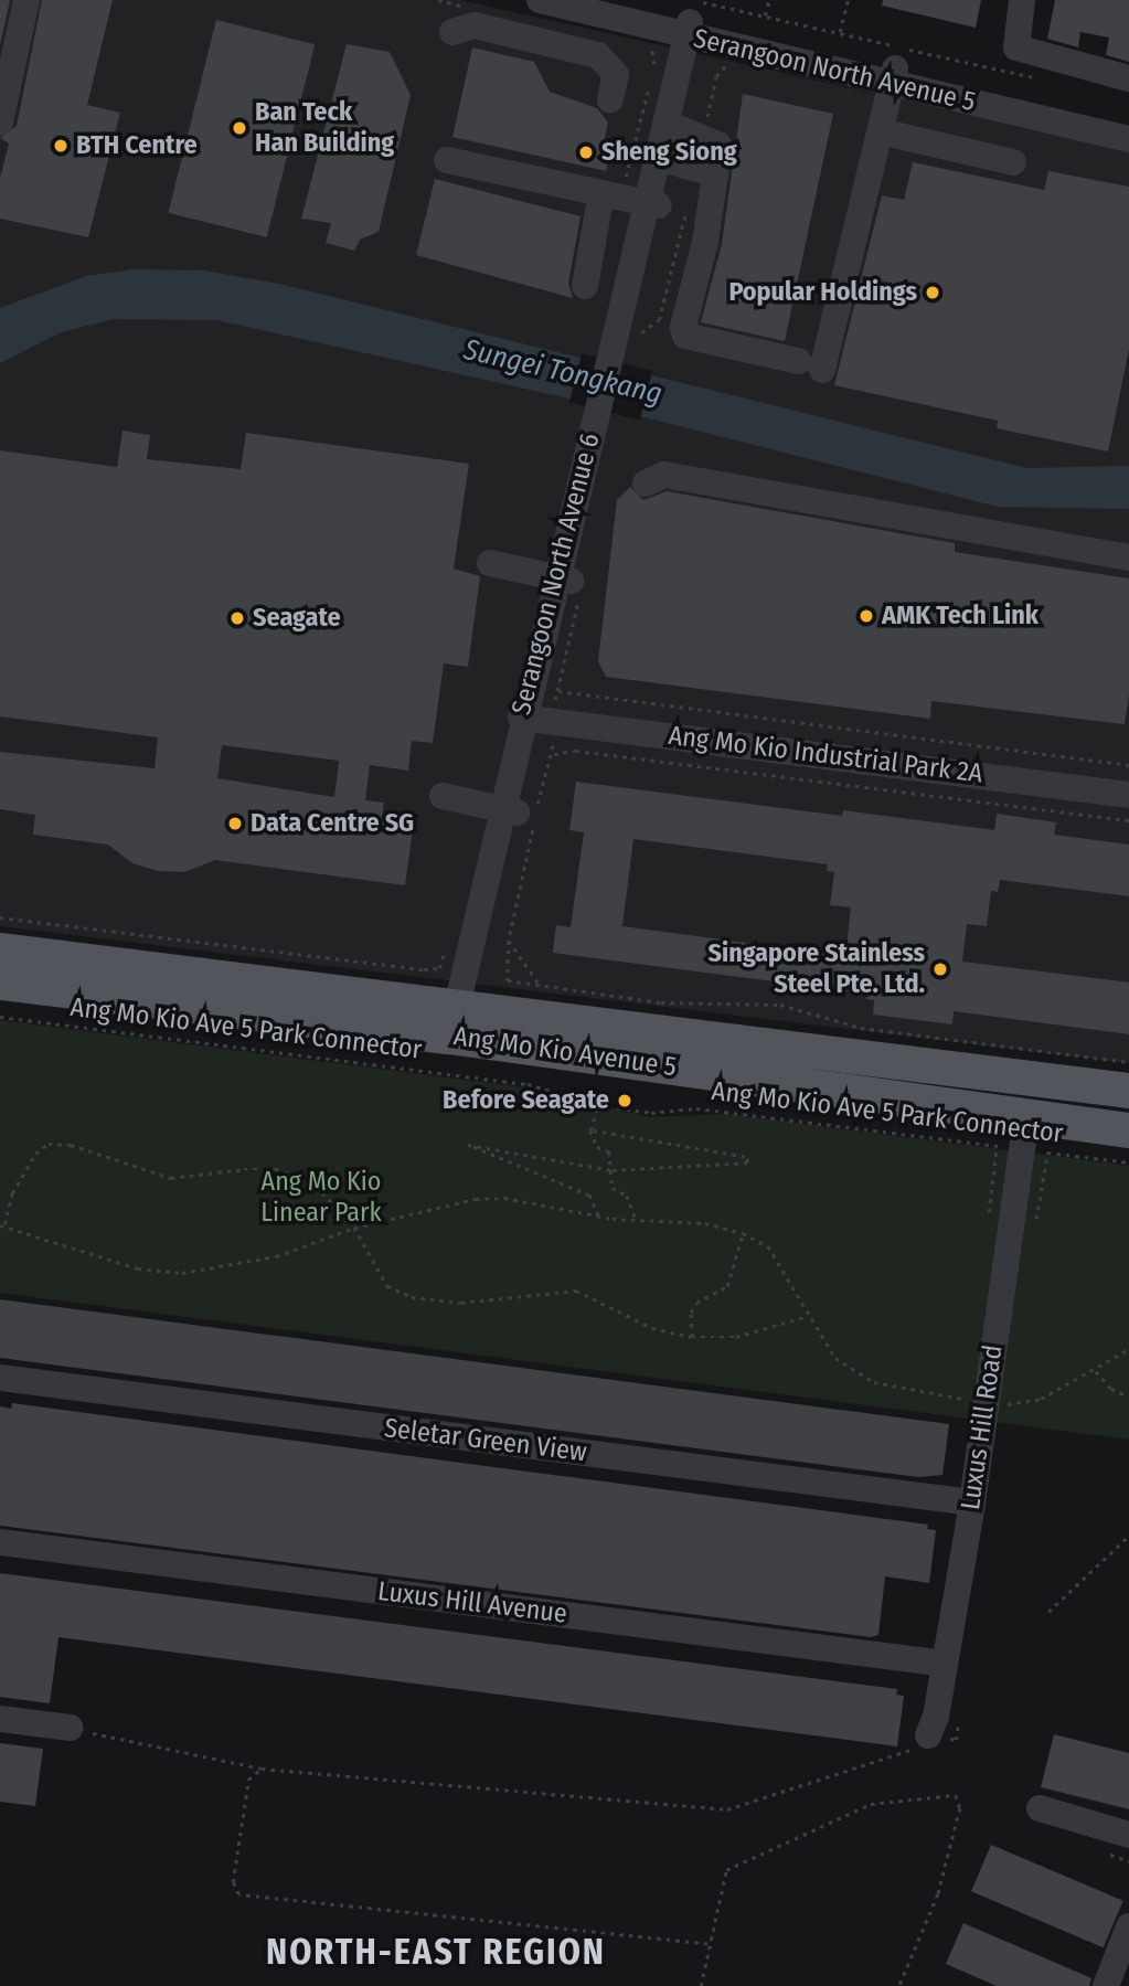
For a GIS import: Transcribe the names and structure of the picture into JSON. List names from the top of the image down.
{
  "streets": {
    "main road": ["Ang Mo Kio Avenue 5"],
    "street": [
      "Serangoon North Avenue 5",
      "Serangoon North Avenue 6",
      "Ang Mo Kio Industrial Park 2A",
      "Luxus Hill Road",
      "Seletar Green View",
      "Luxus Hill Avenue"
    ],
    "path": ["Ang Mo Kio Ave 5 Park Connector"]
  },
  "crossings": [
    ["Serangoon North Avenue 5", "Serangoon North Avenue 6"],
    ["Serangoon North Avenue 6", "Ang Mo Kio Industrial Park 2A"],
    ["Serangoon North Avenue 6", "Ang Mo Kio Avenue 5"],
    ["Ang Mo Kio Ave 5 Park Connector", "Ang Mo Kio Avenue 5"],
    ["Ang Mo Kio Ave 5 Park Connector", "Luxus Hill Road"],
    ["Ang Mo Kio Avenue 5", "Luxus Hill Road"],
    ["Luxus Hill Road", "Seletar Green View"],
    ["Luxus Hill Road", "Luxus Hill Avenue"]
  ],
  "districts": ["NORTH-EAST REGION"],
  "water": ["Sungei Tongkang"],
  "parks": ["Ang Mo Kio Linear Park"],
  "places": [
    "Ban Teck Han Building",
    "BTH Centre",
    "Sheng Siong",
    "Popular Holdings",
    "AMK Tech Link",
    "Seagate",
    "Data Centre SG",
    "Singapore Stainless Steel Pte. Ltd.",
    "Before Seagate"
  ]
}
